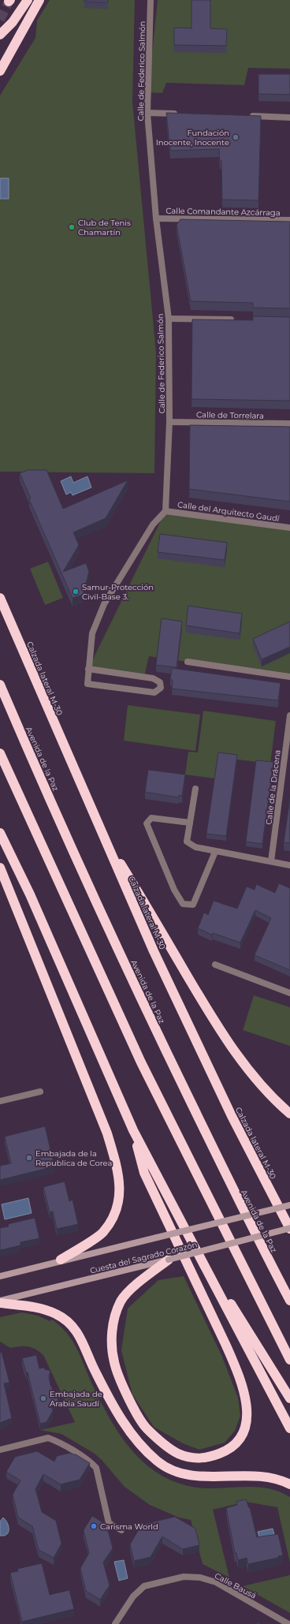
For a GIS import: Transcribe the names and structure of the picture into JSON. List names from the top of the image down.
{
  "streets": {
    "highway": ["Calzada lateral M-30", "Avenida de la Paz"],
    "main road": ["Cuesta del Sagrado Corazón"],
    "street": [
      "Calle de Federico Salmón",
      "Calle Comandante Azcárraga",
      "Calle de Torrelara",
      "Calle del Arquitecto Gaudí",
      "Calle de la Drácena",
      "Calle Bausá"
    ]
  },
  "crossings": [
    ["Calle de Federico Salmón", "Calle Comandante Azcárraga"],
    ["Calle de Federico Salmón", "Calle de Torrelara"],
    ["Calle de Federico Salmón", "Calle del Arquitecto Gaudí"],
    ["Calzada lateral M-30", "Cuesta del Sagrado Corazón"]
  ],
  "places": [
    "Fundación Inocente, Inocente",
    "Club de Tenis Chamartín",
    "Samur-Protección Civil-Base 3.",
    "Embajada de la Republica de Corea",
    "Embajada de Arabia Saudí",
    "Carisma World"
  ]
}
